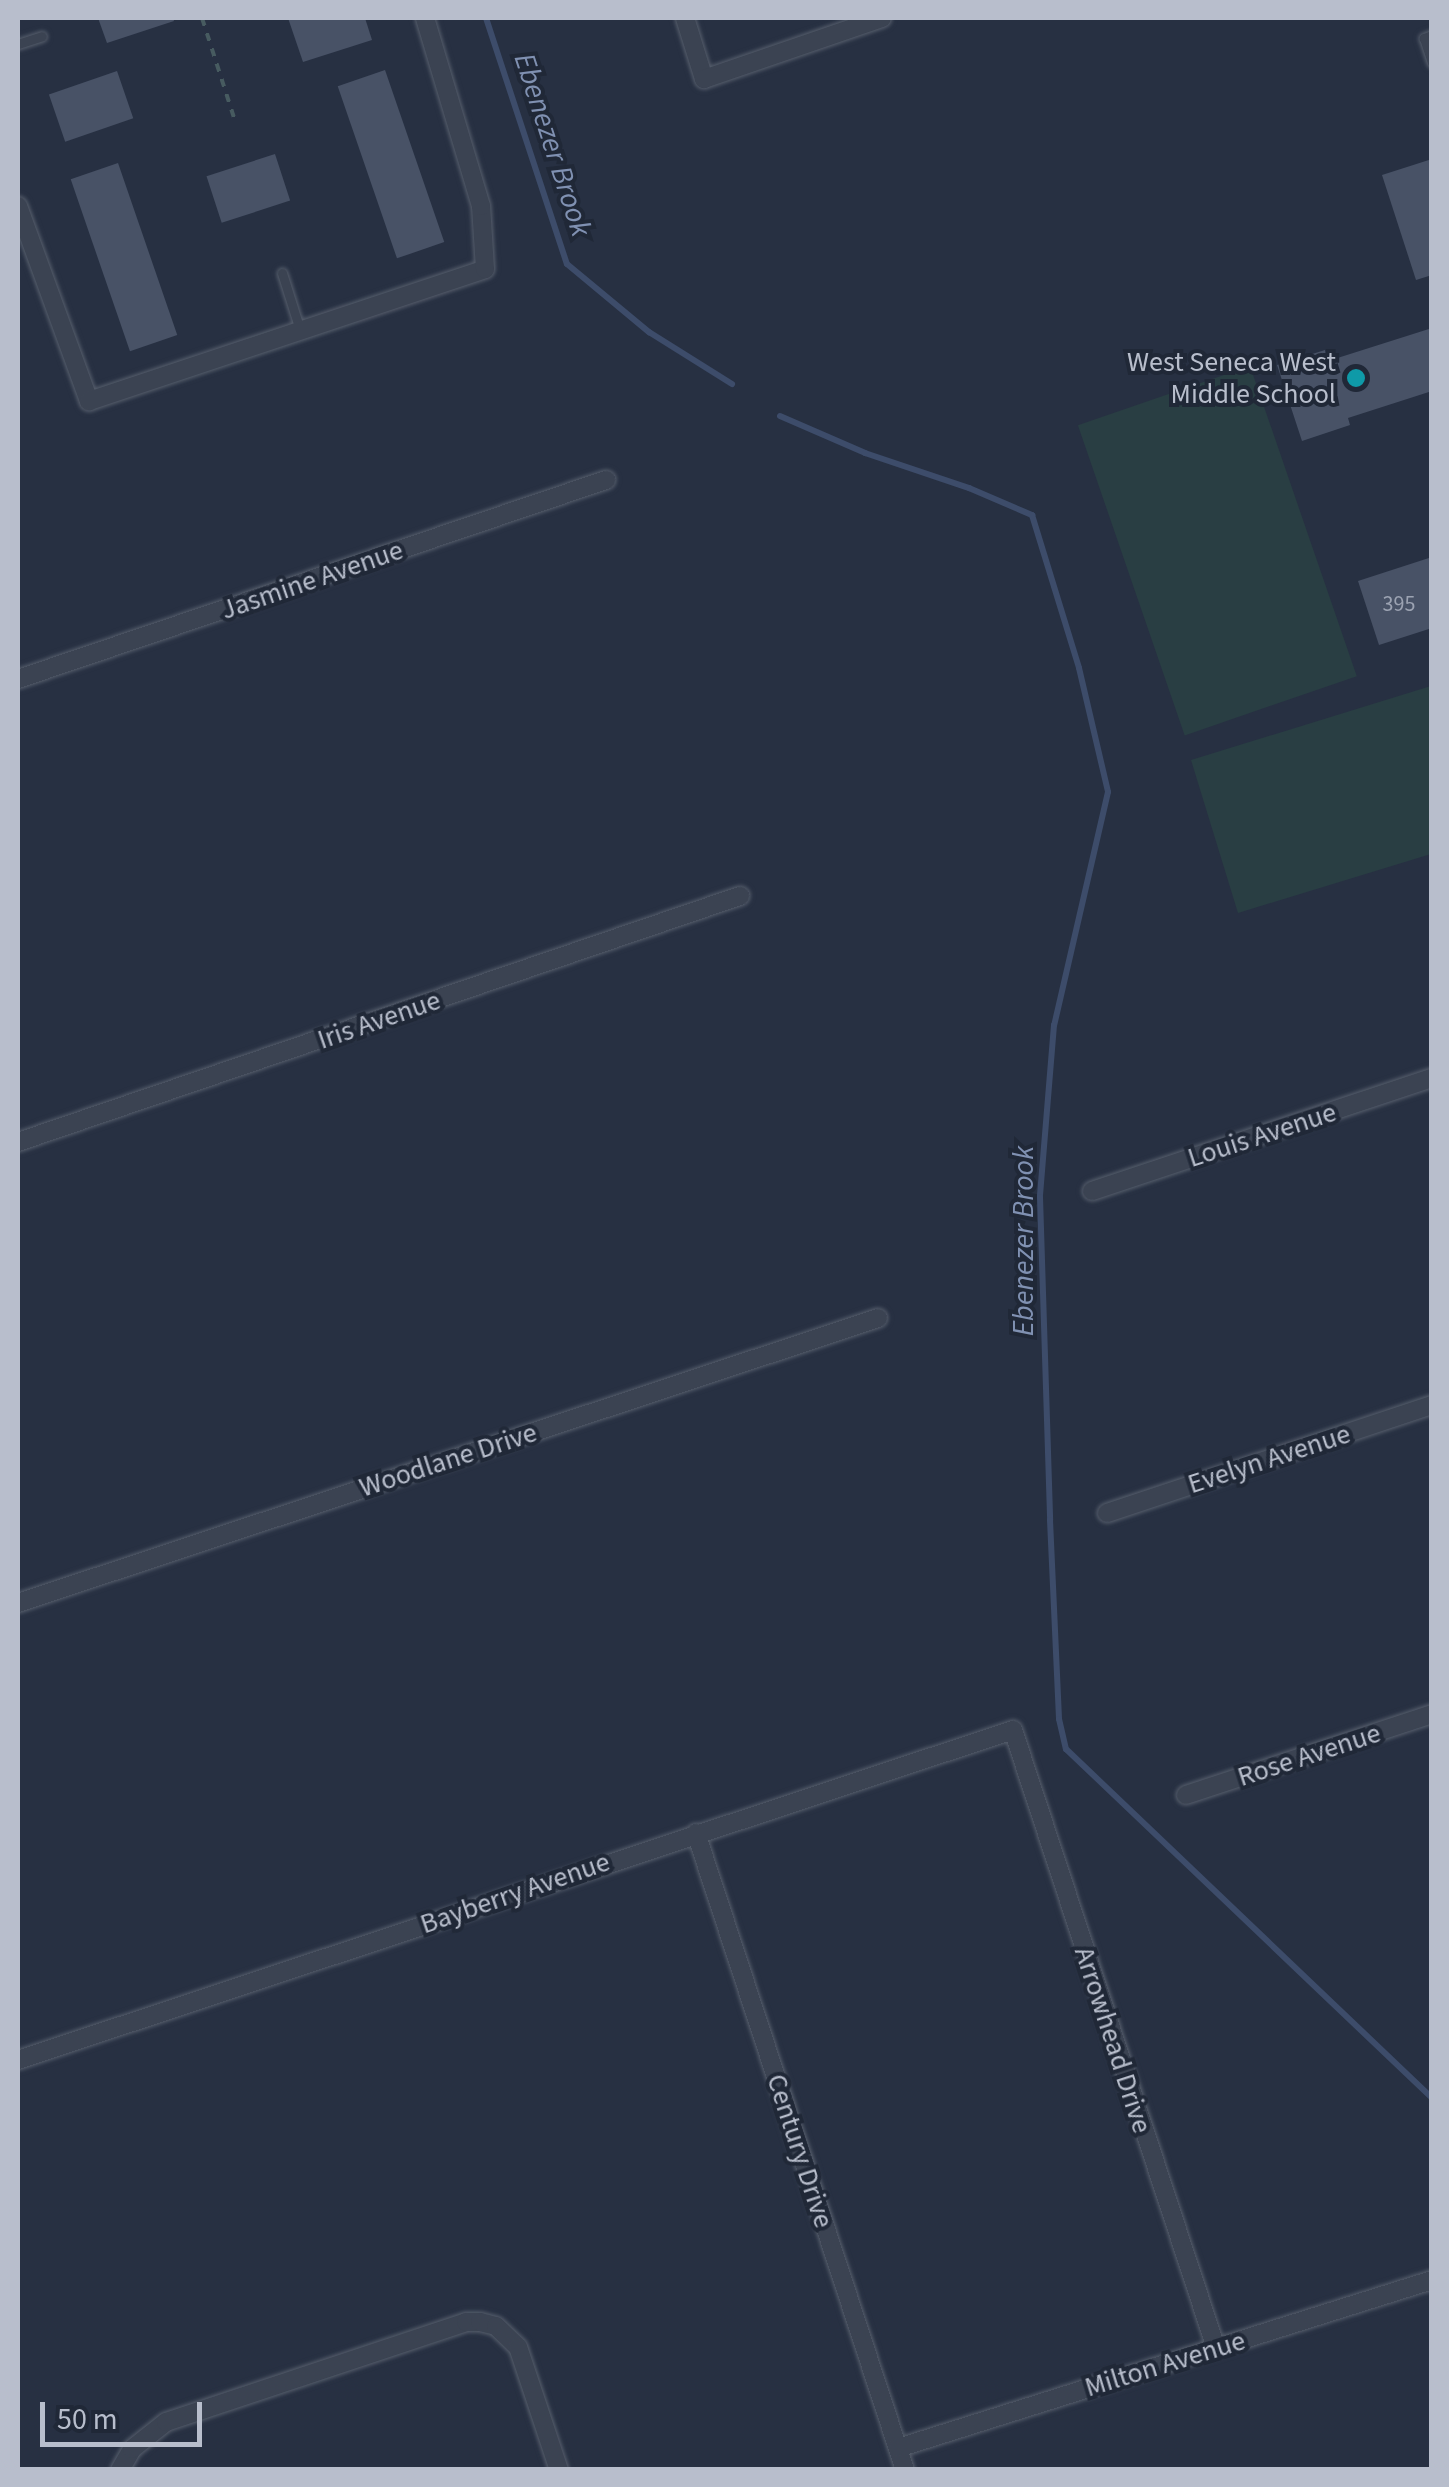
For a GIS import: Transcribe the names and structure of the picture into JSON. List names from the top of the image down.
{
  "streets": {
    "street": [
      "Jasmine Avenue",
      "Iris Avenue",
      "Louis Avenue",
      "Evelyn Avenue",
      "Woodlane Drive",
      "Rose Avenue",
      "Bayberry Avenue",
      "Arrowhead Drive",
      "Century Drive",
      "Milton Avenue"
    ]
  },
  "crossings": [
    ["Bayberry Avenue", "Arrowhead Drive"],
    ["Bayberry Avenue", "Century Drive"],
    ["Arrowhead Drive", "Milton Avenue"],
    ["Century Drive", "Milton Avenue"]
  ],
  "water": ["Ebenezer Brook"],
  "places": ["West Seneca West Middle School"],
  "house_numbers": ["395"],
  "scale_bar": "50 m"
}
